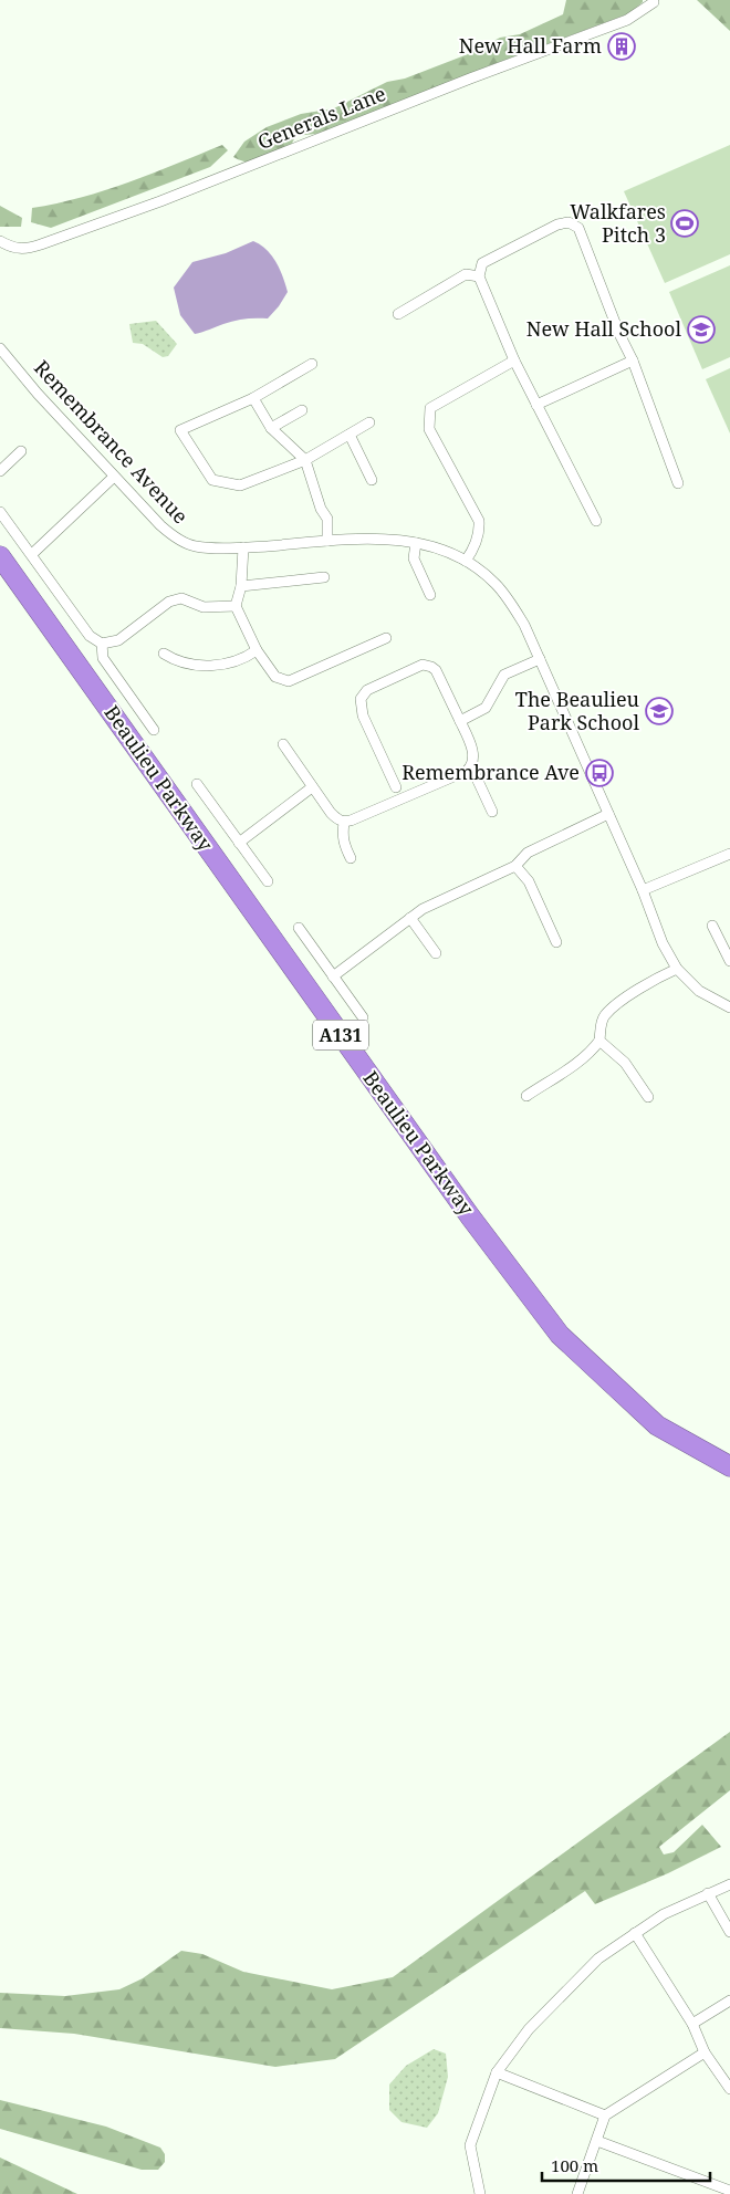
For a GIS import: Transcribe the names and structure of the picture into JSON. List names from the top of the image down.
{
  "streets": {
    "highway": ["Beaulieu Parkway", "A131"],
    "street": ["Generals Lane", "Remembrance Avenue"]
  },
  "places": {
    "building": ["New Hall Farm"],
    "sports": ["Walkfares Pitch 3"],
    "school or university": ["New Hall School", "The Beaulieu Park School"],
    "bus stop": ["Remembrance Ave"]
  },
  "scale_bar": "100 m"
}
